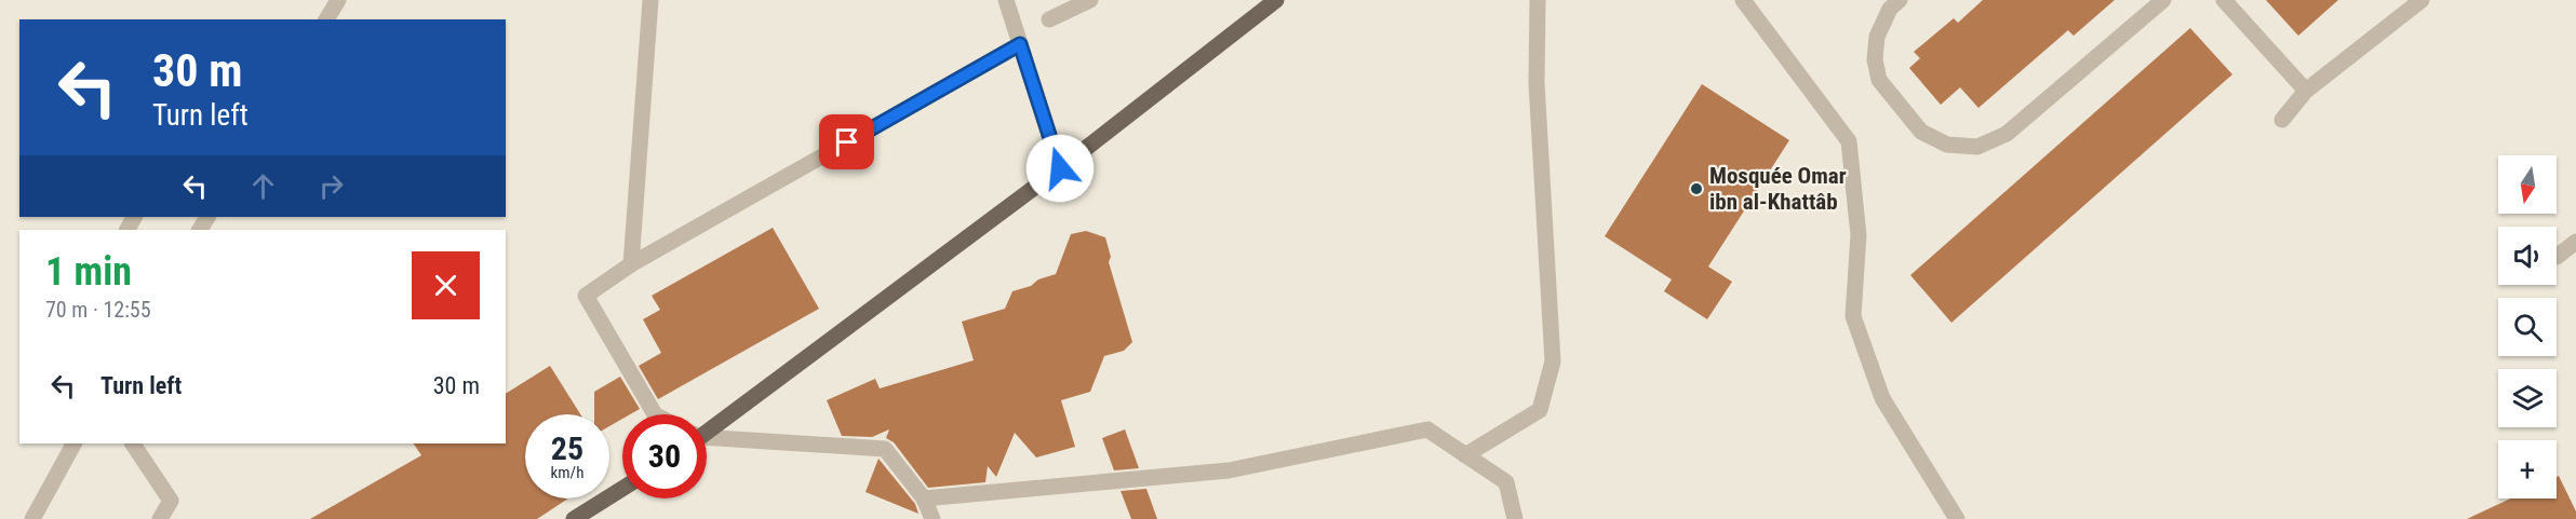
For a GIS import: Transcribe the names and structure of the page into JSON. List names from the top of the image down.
{
  "places": ["Mosquée Omar ibn al-Khattâb"],
  "north": "bottom",
  "page": {
    "turn": ["30 m", "Turn left"],
    "map_buttons": "+",
    "heading": ["1 min", "70 m · 12:55"],
    "list": [
      {
        "name": "Turn left",
        "value": "30 m"
      }
    ],
    "speed": "25 km/h",
    "limit": "30"
  }
}
